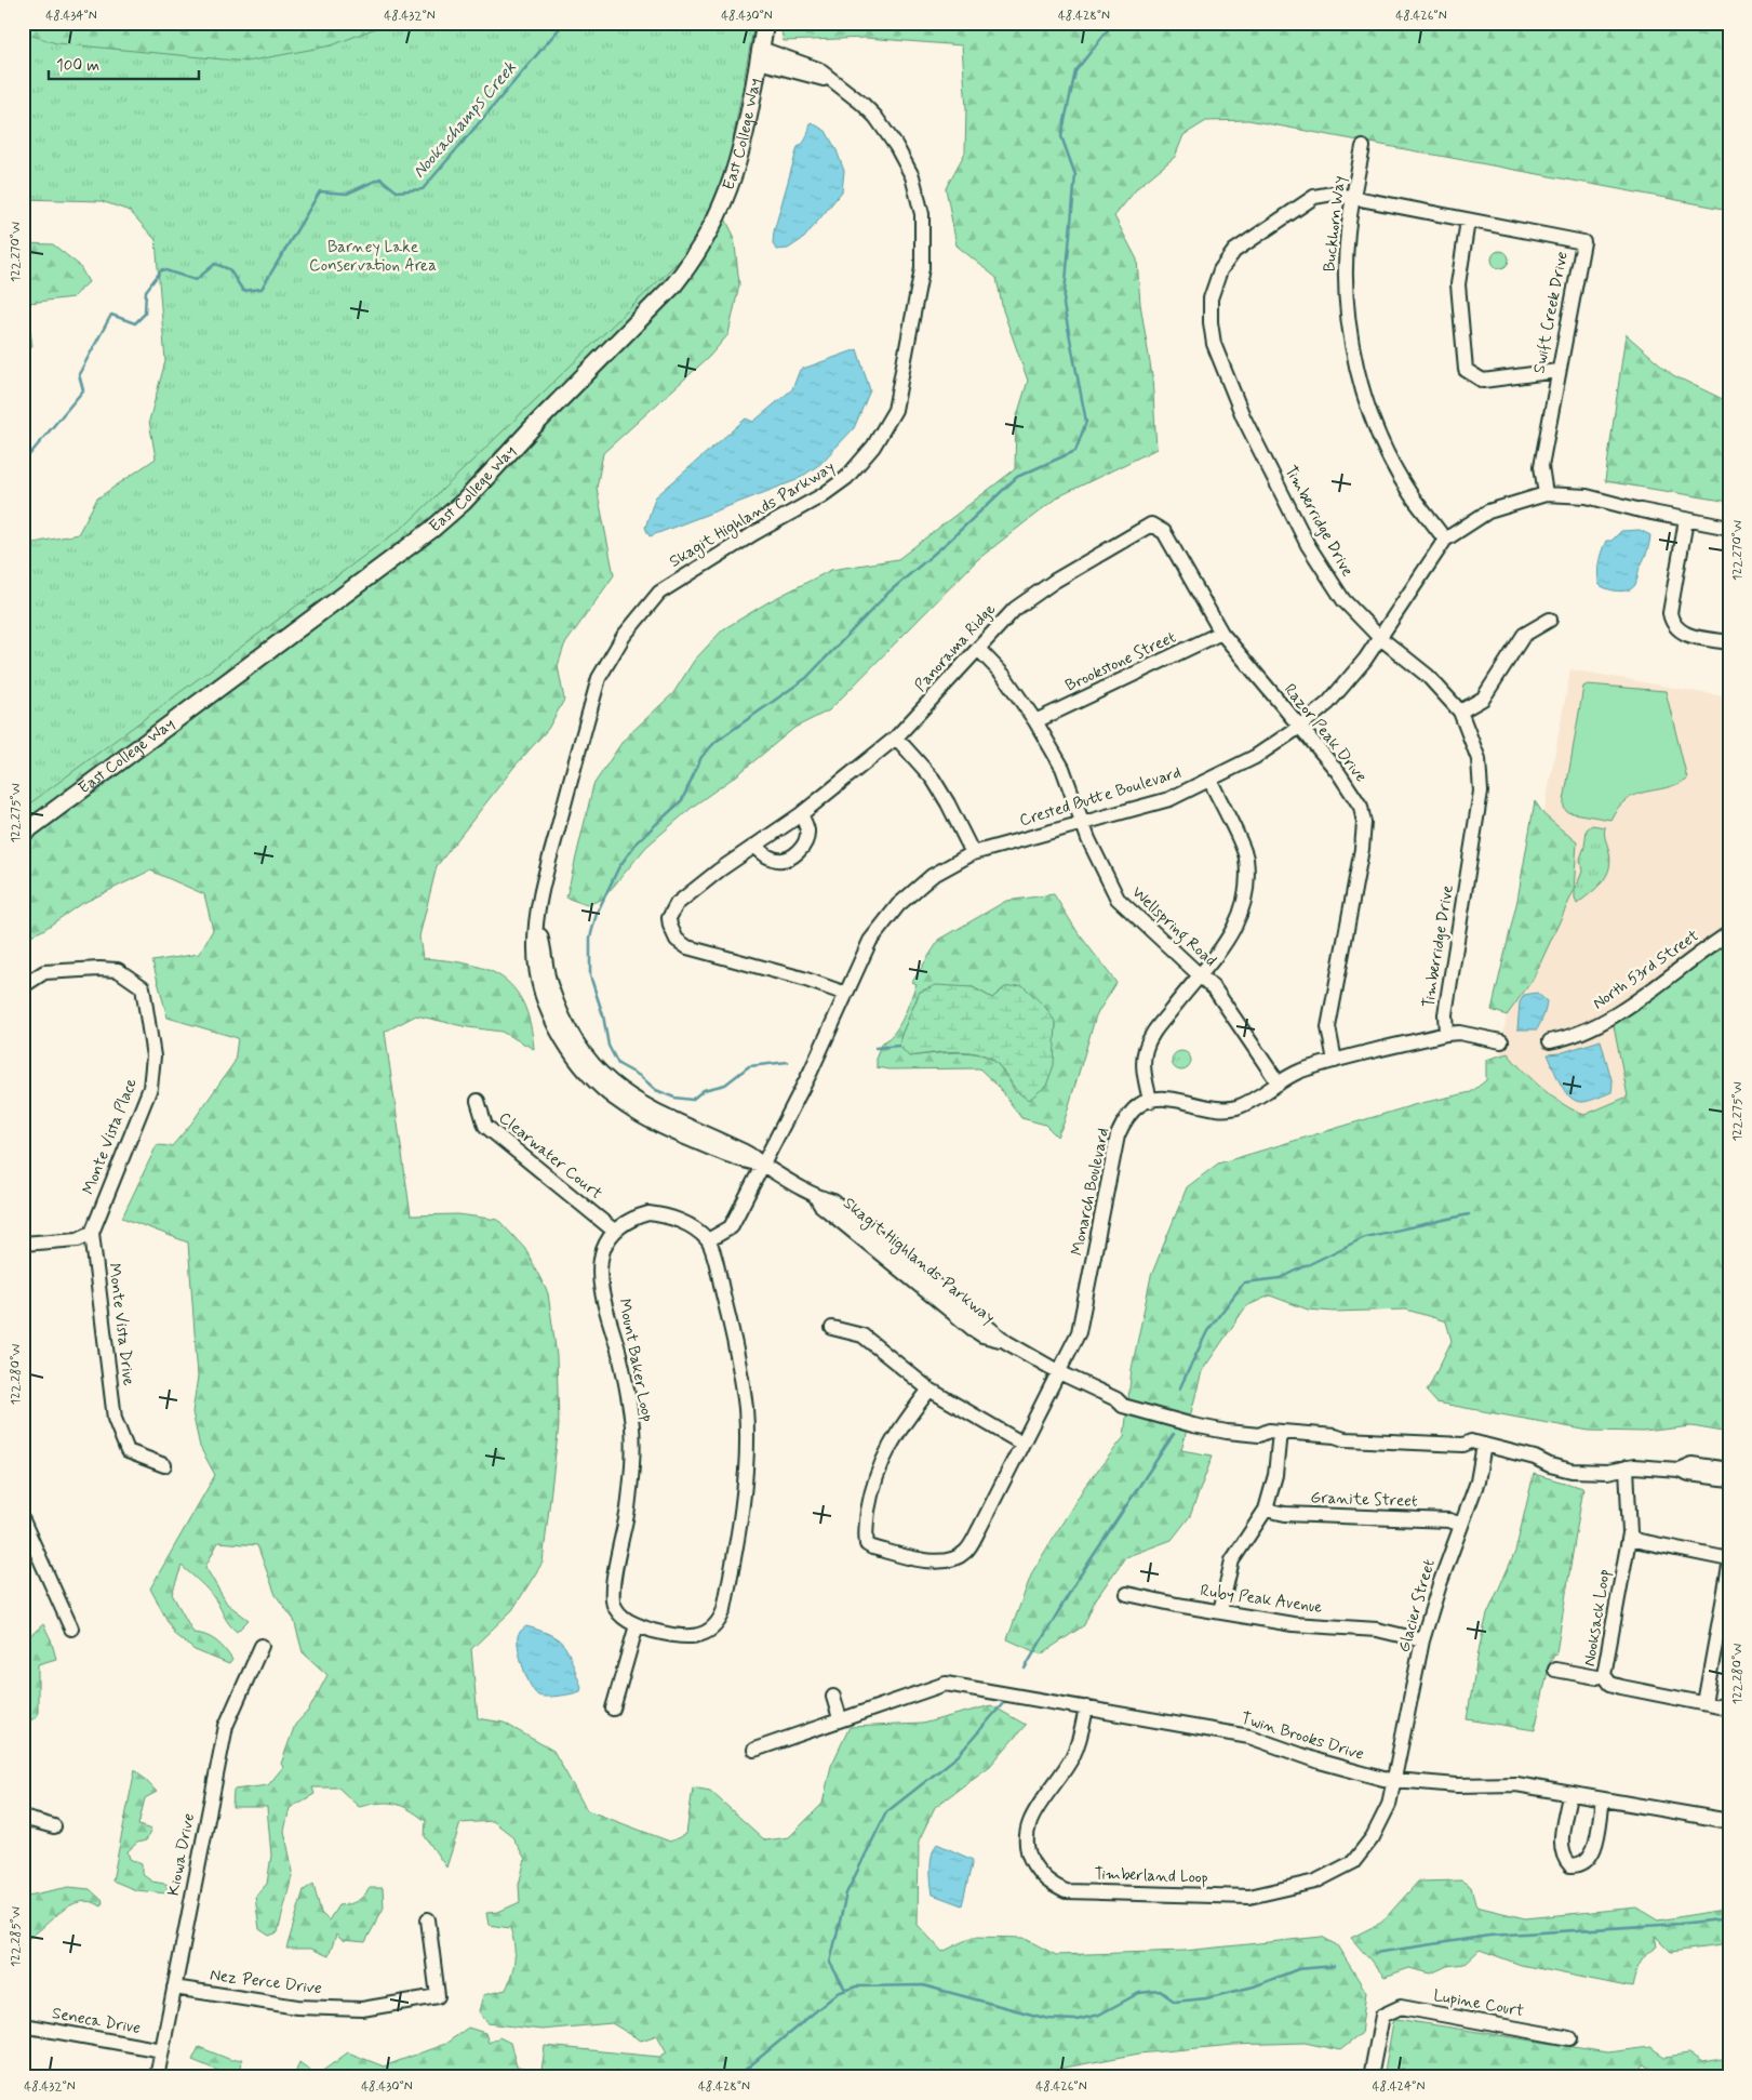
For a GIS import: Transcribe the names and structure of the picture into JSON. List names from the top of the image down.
{
  "streets": {
    "main road": ["East College Way"],
    "street": [
      "Buckhorn Way",
      "Swift Creek Drive",
      "Skagit Highlands Parkway",
      "Timberridge Drive",
      "Panorama Ridge",
      "Brookstone Street",
      "Razor Peak Drive",
      "Crested Butte Boulevard",
      "Wellspring Road",
      "North 53rd Street",
      "Monte Vista Place",
      "Clearwater Court",
      "Monarch Boulevard",
      "Monte Vista Drive",
      "Mount Baker Loop",
      "Granite Street",
      "Ruby Peak Avenue",
      "Glacier Street",
      "Nooksack Loop",
      "Twin Brooks Drive",
      "Kiowa Drive",
      "Timberland Loop",
      "Nez Perce Drive",
      "Lupine Court",
      "Seneca Drive"
    ]
  },
  "crossings": [
    ["East College Way", "Skagit Highlands Parkway"],
    ["Buckhorn Way", "Swift Creek Drive"],
    ["Buckhorn Way", "Timberridge Drive"],
    ["Buckhorn Way", "Crested Butte Boulevard"],
    ["Swift Creek Drive", "Timberridge Drive"],
    ["Swift Creek Drive", "Crested Butte Boulevard"],
    ["Skagit Highlands Parkway", "Crested Butte Boulevard"],
    ["Skagit Highlands Parkway", "Monarch Boulevard"],
    ["Skagit Highlands Parkway", "Glacier Street"],
    ["Skagit Highlands Parkway", "Nooksack Loop"],
    ["Timberridge Drive", "Crested Butte Boulevard"],
    ["Panorama Ridge", "Razor Peak Drive"],
    ["Panorama Ridge", "Crested Butte Boulevard"],
    ["Panorama Ridge", "Wellspring Road"],
    ["Brookstone Street", "Razor Peak Drive"],
    ["Brookstone Street", "Wellspring Road"],
    ["Razor Peak Drive", "Crested Butte Boulevard"],
    ["Crested Butte Boulevard", "Wellspring Road"],
    ["Monte Vista Place", "Monte Vista Drive"],
    ["Clearwater Court", "Mount Baker Loop"],
    ["Granite Street", "Glacier Street"],
    ["Ruby Peak Avenue", "Glacier Street"],
    ["Glacier Street", "Twin Brooks Drive"],
    ["Glacier Street", "Timberland Loop"],
    ["Twin Brooks Drive", "Timberland Loop"],
    ["Kiowa Drive", "Nez Perce Drive"],
    ["Kiowa Drive", "Seneca Drive"]
  ],
  "water": ["Nookachamps Creek"],
  "parks": ["Barney Lake Conservation Area"],
  "scale_bar": "100 m",
  "coordinates": [
    "48.434°N",
    "48.432°N",
    "48.430°N",
    "48.428°N",
    "48.426°N",
    "122.270°W",
    "122.275°W",
    "122.280°W",
    "122.285°W",
    "48.424°N"
  ]
}
